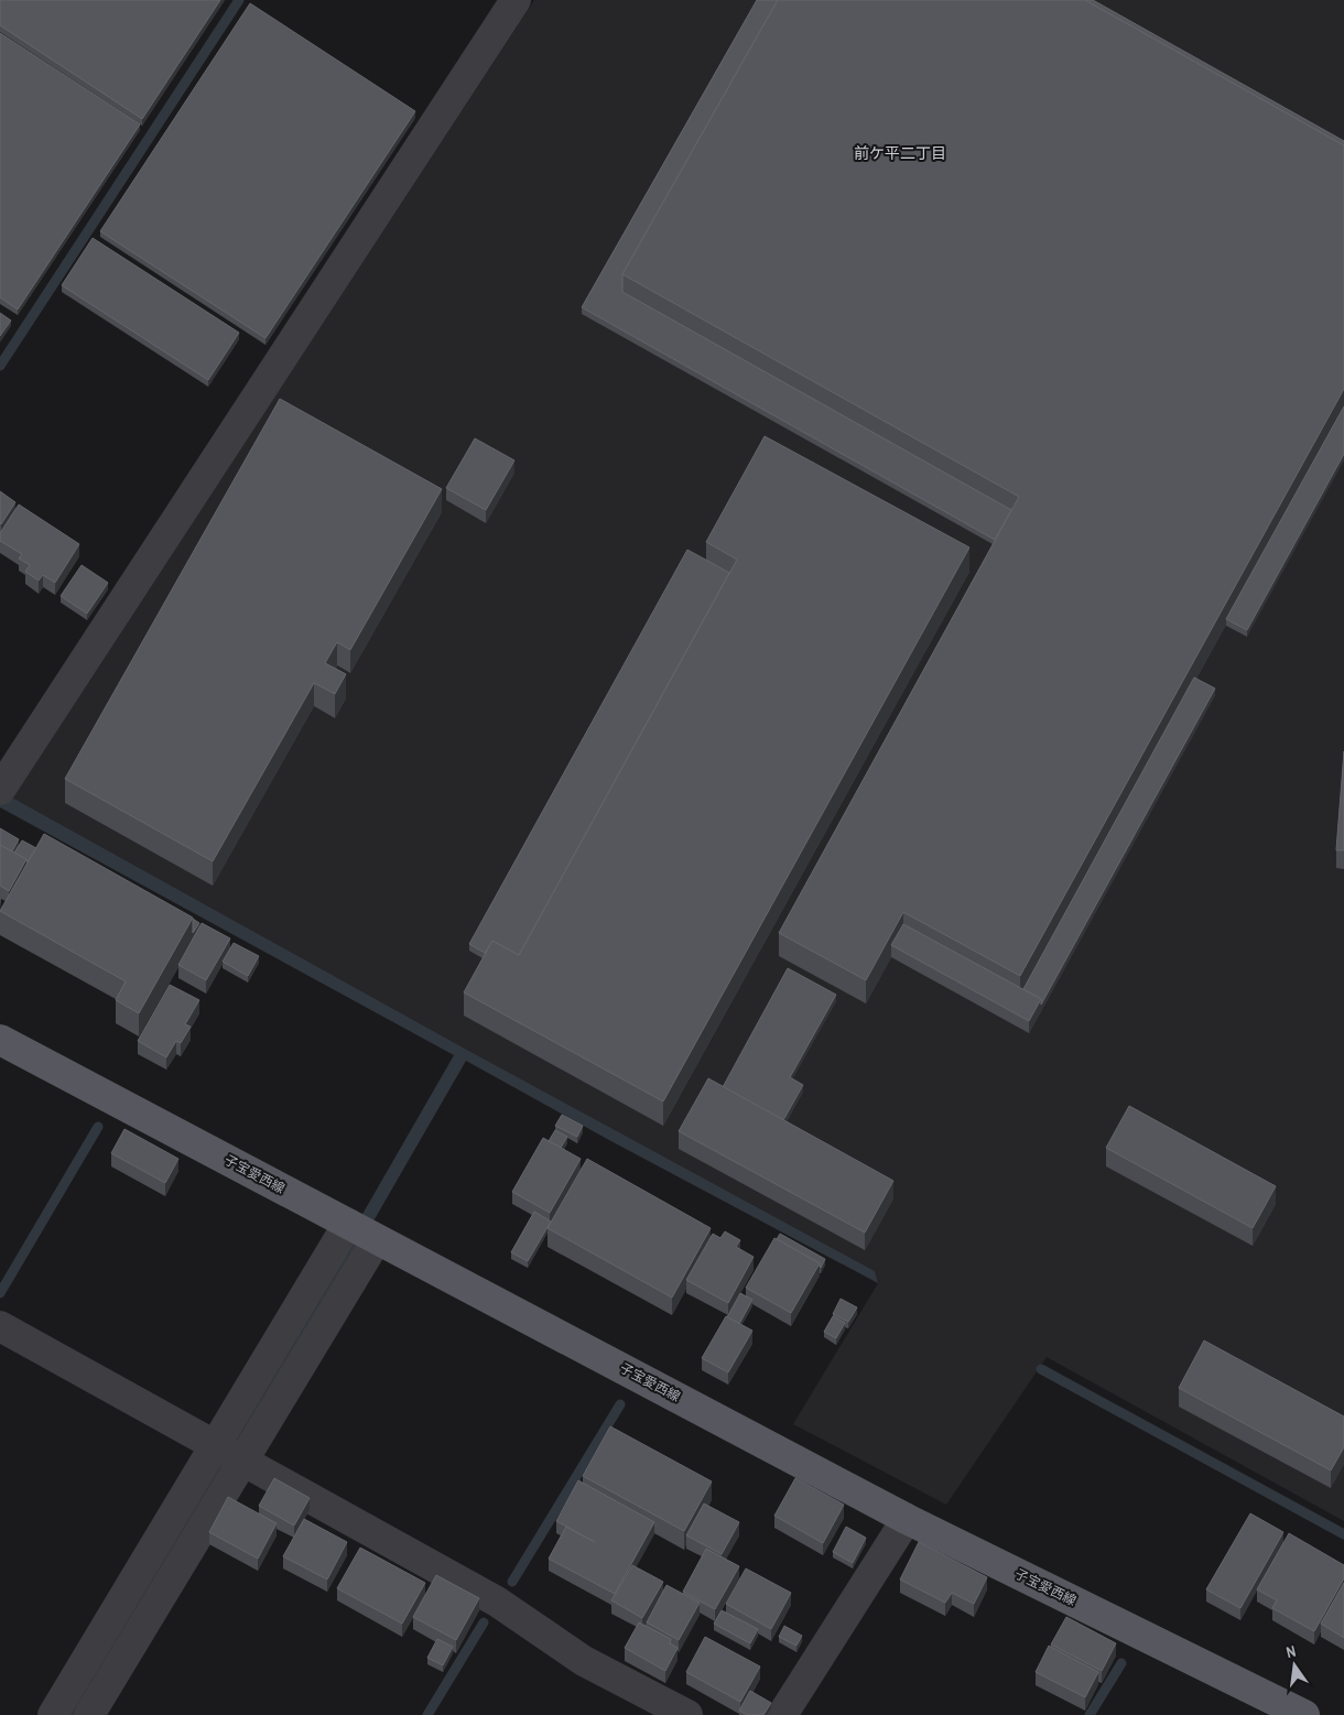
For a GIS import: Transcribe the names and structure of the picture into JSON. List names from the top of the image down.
{
  "streets": {
    "main road": ["子宝愛西線"]
  },
  "districts": ["前ケ平二丁目"],
  "north": "top"
}
